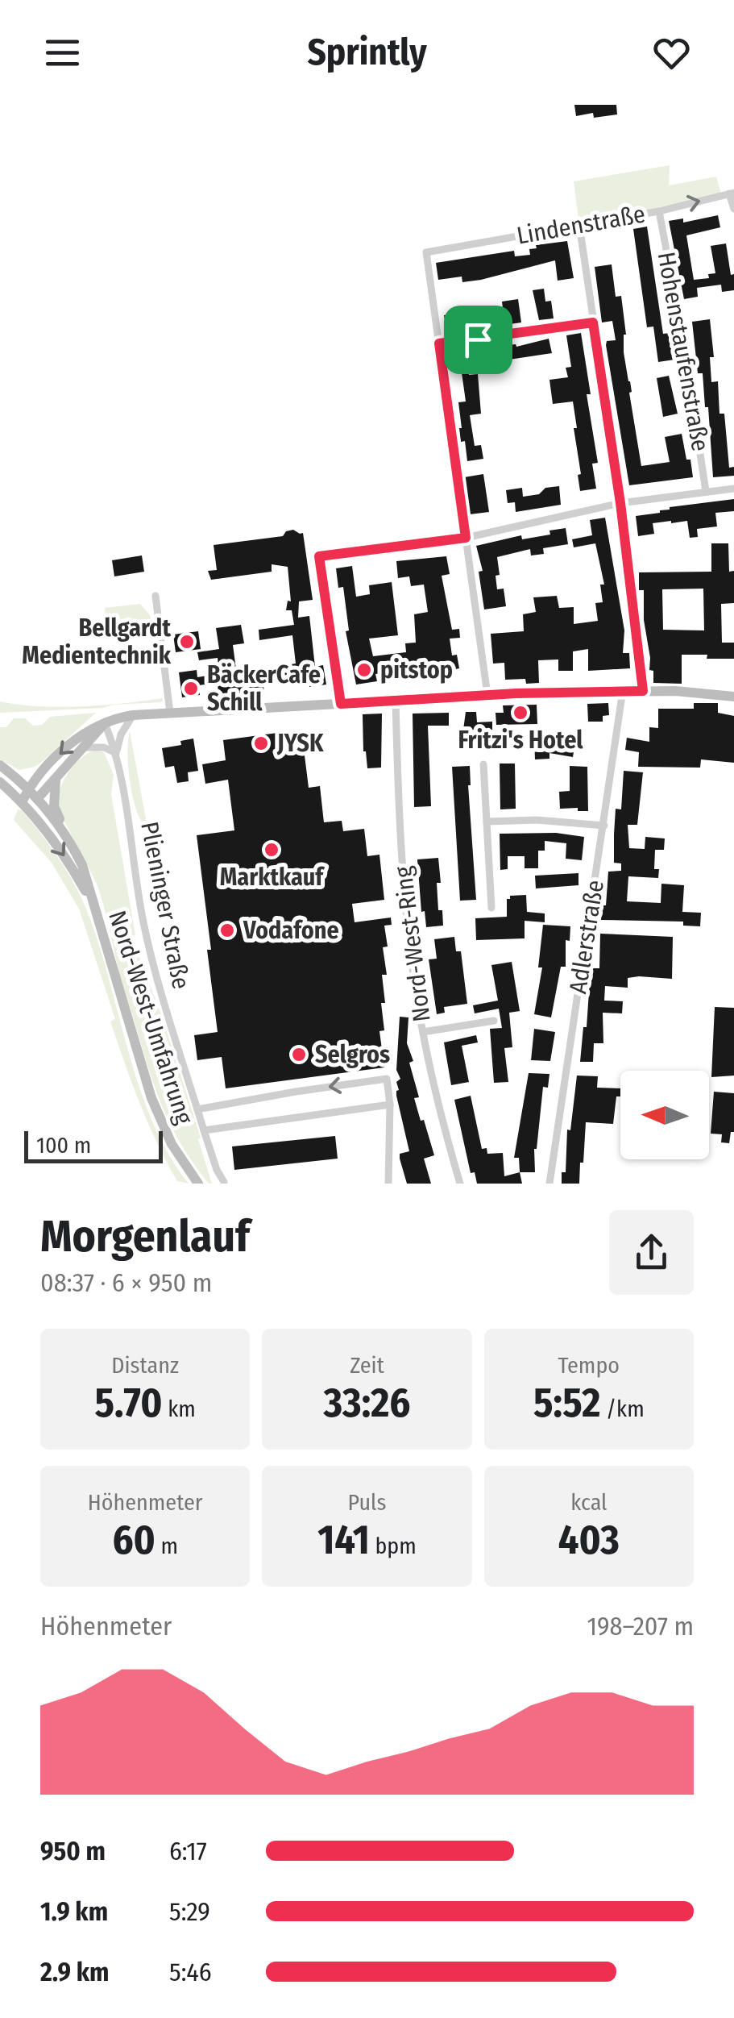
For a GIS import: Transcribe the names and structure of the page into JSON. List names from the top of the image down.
{
  "streets": {
    "main road": ["Nord-West-Umfahrung"],
    "street": [
      "Lindenstraße",
      "Hohenstaufenstraße",
      "Plieninger Straße",
      "Adlerstraße",
      "Nord-West-Ring"
    ]
  },
  "crossings": [
    ["Lindenstraße", "Hohenstaufenstraße"]
  ],
  "places": [
    "Bellgardt Medientechnik",
    "pitstop",
    "BäckerCafe Schill",
    "Fritzi's Hotel",
    "JYSK",
    "Marktkauf",
    "Vodafone",
    "Selgros"
  ],
  "scale_bar": "100 m",
  "north": "left",
  "page": {
    "header": "Sprintly",
    "scale": "100 m",
    "heading": ["Morgenlauf", "08:37 · 6 × 950 m"],
    "stats": [
      ["Distanz", "5.70 km"],
      ["Zeit", "33:26"],
      ["Tempo", "5:52 /km"],
      ["Höhenmeter", "60 m"],
      ["Puls", "141 bpm"],
      ["kcal", "403"]
    ],
    "chart": ["Höhenmeter", "198–207 m"],
    "list": [
      {
        "name": "950 m",
        "note": "6:17"
      },
      {
        "name": "1.9 km",
        "note": "5:29"
      },
      {
        "name": "2.9 km",
        "note": "5:46"
      }
    ]
  }
}
